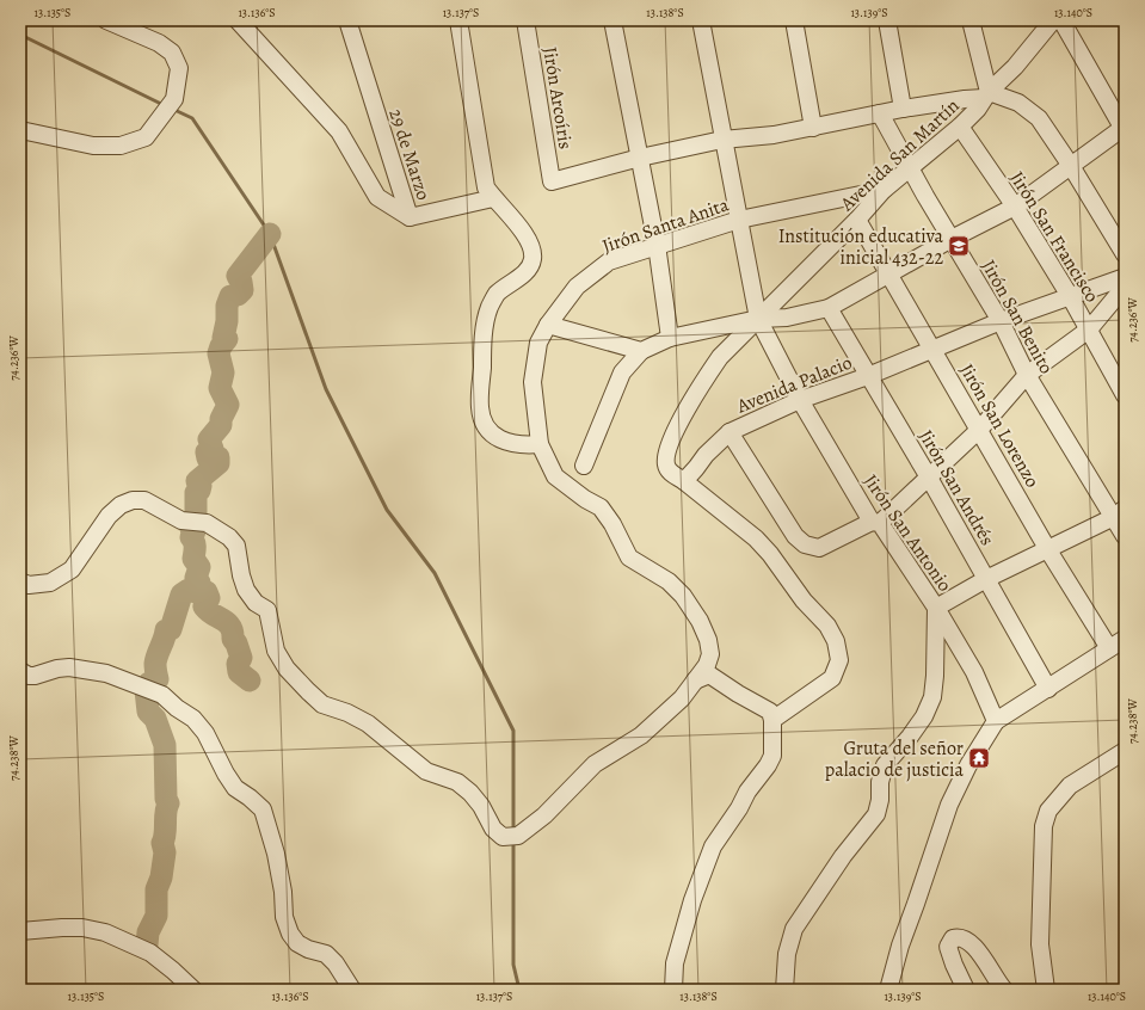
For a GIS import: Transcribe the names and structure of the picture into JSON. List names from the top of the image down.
{
  "streets": {
    "street": [
      "Jirón Arcoíris",
      "29 de Marzo",
      "Avenida San Martín",
      "Jirón Santa Anita",
      "Jirón San Francisco",
      "Jirón San Benito",
      "Avenida Palacio",
      "Jirón San Lorenzo",
      "Jirón San Andrés",
      "Jirón San Antonio"
    ]
  },
  "crossings": [
    ["Avenida San Martín", "Jirón Santa Anita"],
    ["Avenida San Martín", "Jirón San Francisco"],
    ["Avenida San Martín", "Jirón San Benito"],
    ["Avenida San Martín", "Jirón San Lorenzo"],
    ["Avenida San Martín", "Jirón San Antonio"],
    ["Jirón Santa Anita", "Jirón San Antonio"],
    ["Jirón San Francisco", "Avenida Palacio"],
    ["Jirón San Benito", "Avenida Palacio"],
    ["Avenida Palacio", "Jirón San Lorenzo"],
    ["Avenida Palacio", "Jirón San Andrés"],
    ["Avenida Palacio", "Jirón San Antonio"]
  ],
  "places": {
    "school or university": ["Institución educativa inicial 432-22"],
    "temple": ["Gruta del señor palacio de justicia"]
  },
  "coordinates": [
    "13.135°S",
    "13.136°S",
    "13.137°S",
    "13.138°S",
    "13.139°S",
    "13.140°S",
    "74.236°W",
    "74.238°W"
  ]
}
